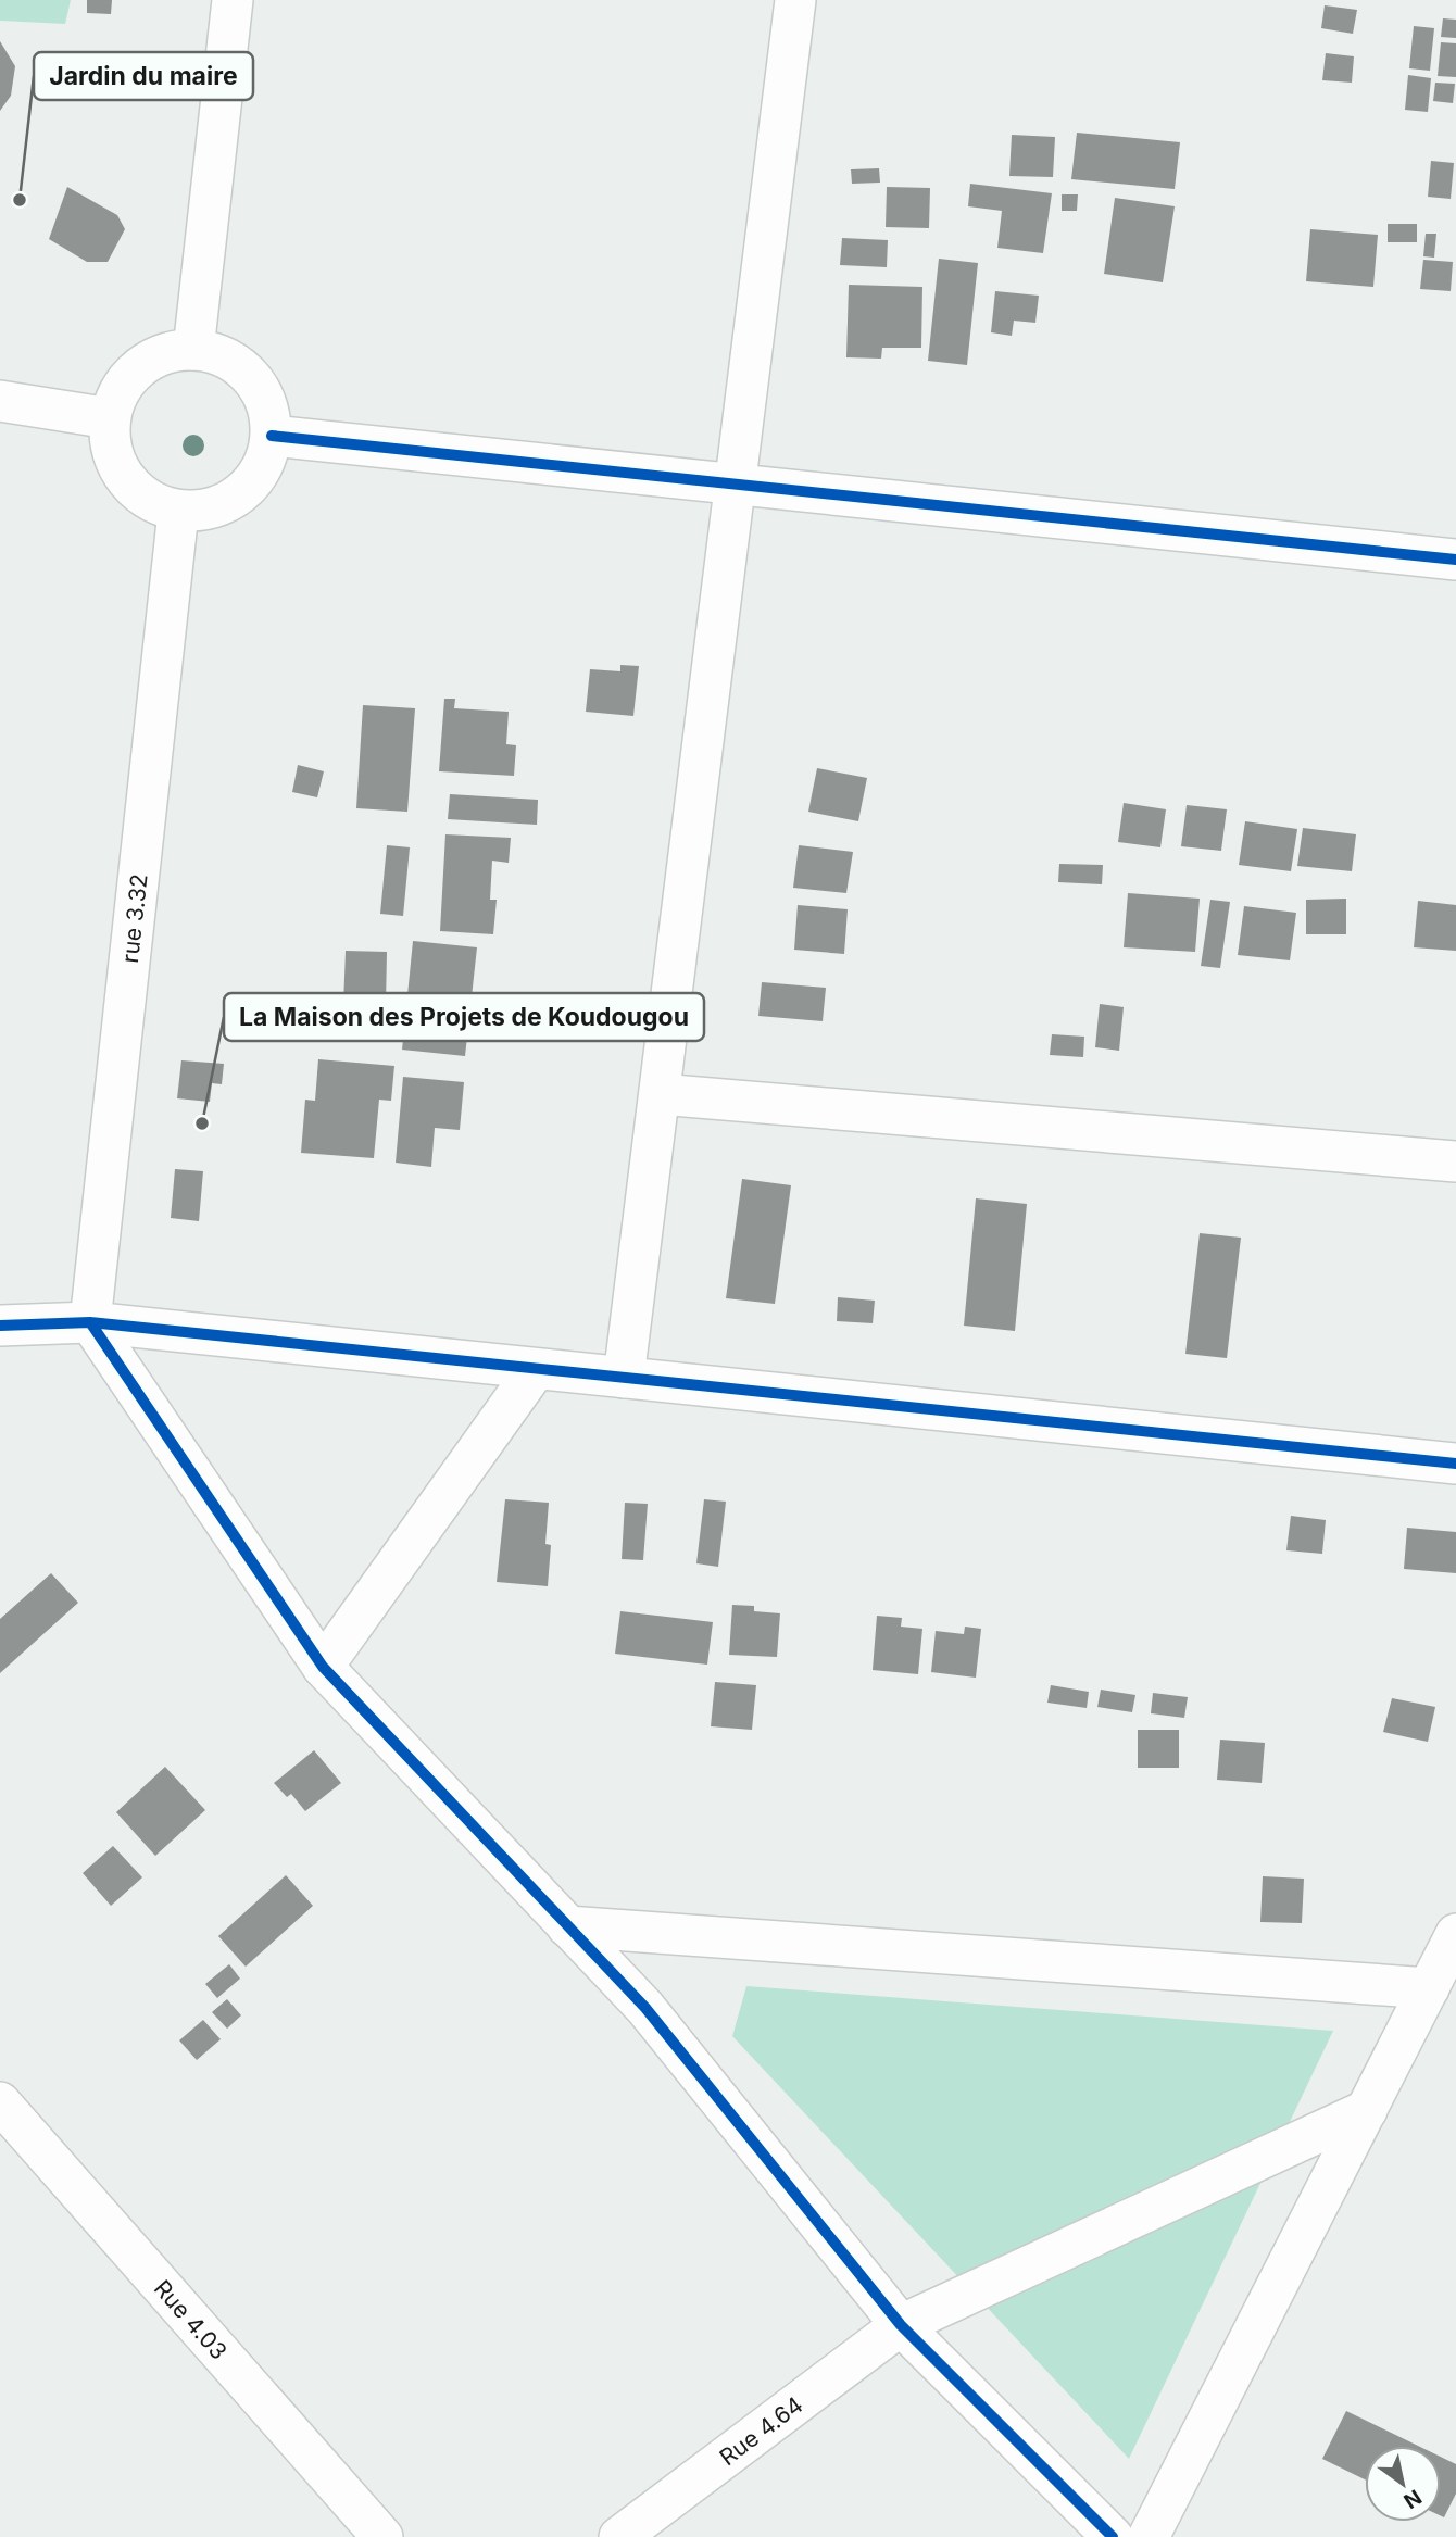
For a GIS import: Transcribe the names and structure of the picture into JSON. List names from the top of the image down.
{
  "streets": {
    "street": ["rue 3.32", "Rue 4.03", "Rue 4.64"]
  },
  "places": ["Jardin du maire", "La Maison des Projets de Koudougou"],
  "north": "bottom right"
}
